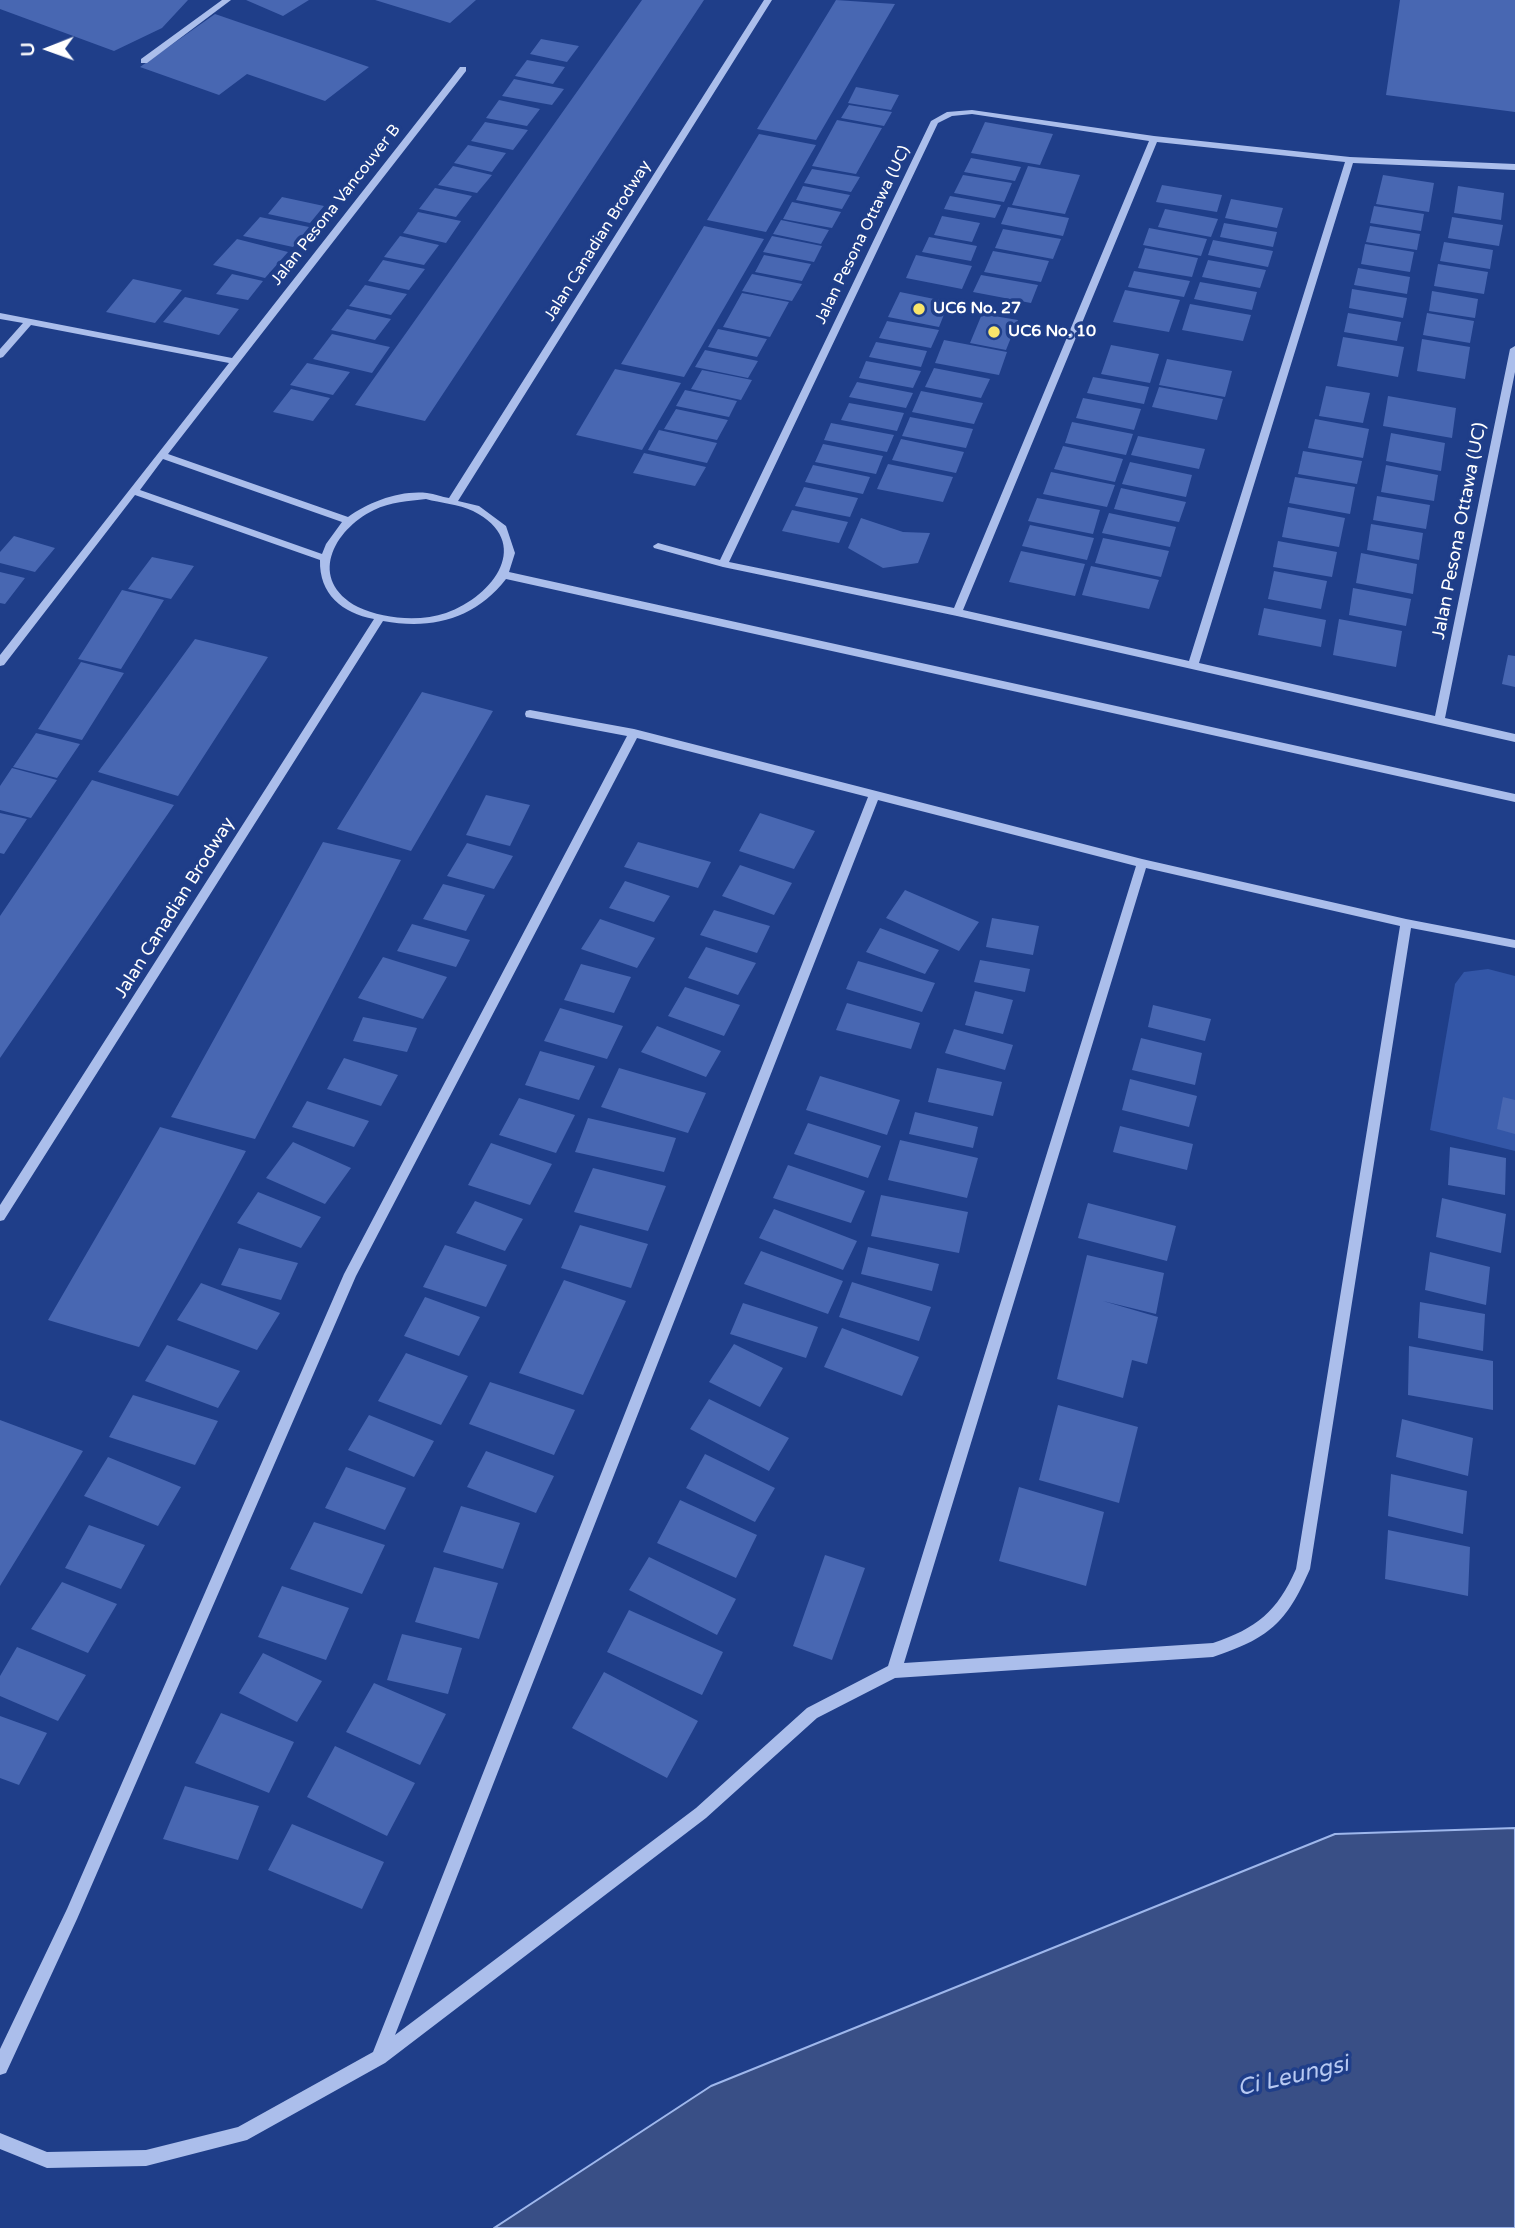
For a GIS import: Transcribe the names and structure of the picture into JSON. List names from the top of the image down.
{
  "streets": {
    "street": ["Jalan Pesona Vancouver B", "Jalan Pesona Ottawa (UC)", "Jalan Canadian Brodway"]
  },
  "water": ["Ci Leungsi"],
  "places": ["UC6 No. 27", "UC6 No. 10"],
  "north": "left"
}
